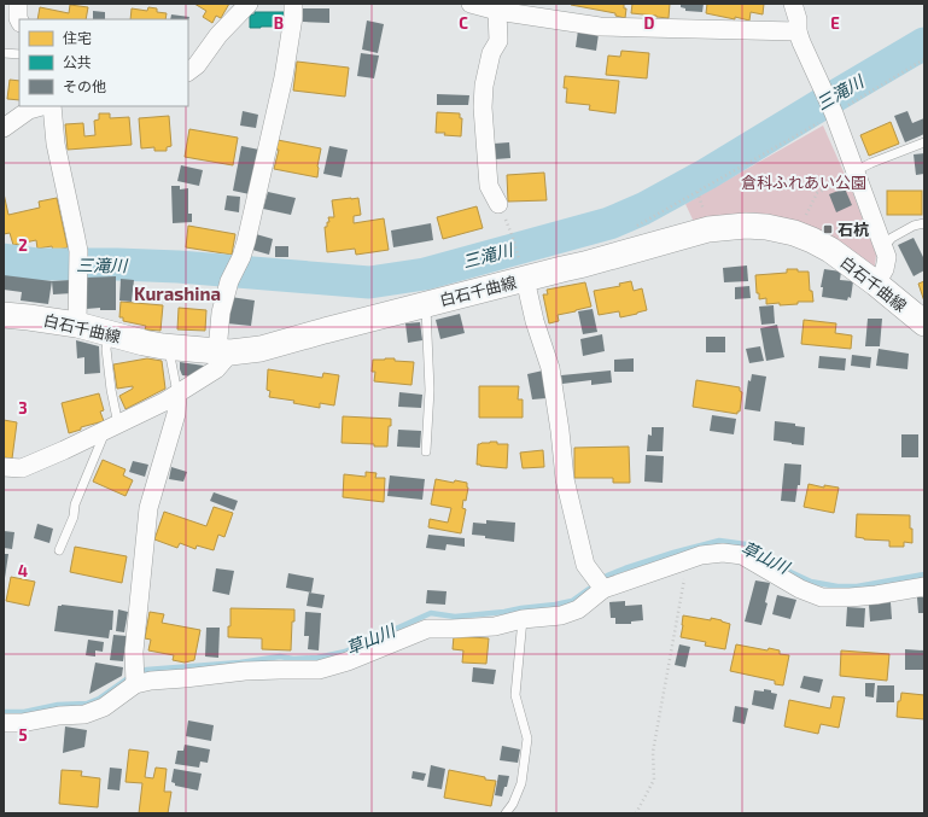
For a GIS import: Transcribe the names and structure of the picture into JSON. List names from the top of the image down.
{
  "streets": {
    "main road": ["白石千曲線"]
  },
  "districts": ["Kurashina"],
  "water": ["三滝川", "草山川"],
  "parks": ["倉科ふれあい公園"],
  "places": {
    "transit": ["石杭"]
  },
  "legend": ["住宅", "公共", "その他"],
  "grid": {
    "columns": [
      "B",
      "C",
      "D",
      "E"
    ],
    "rows": [
      "2",
      "3",
      "4",
      "5"
    ]
  }
}
